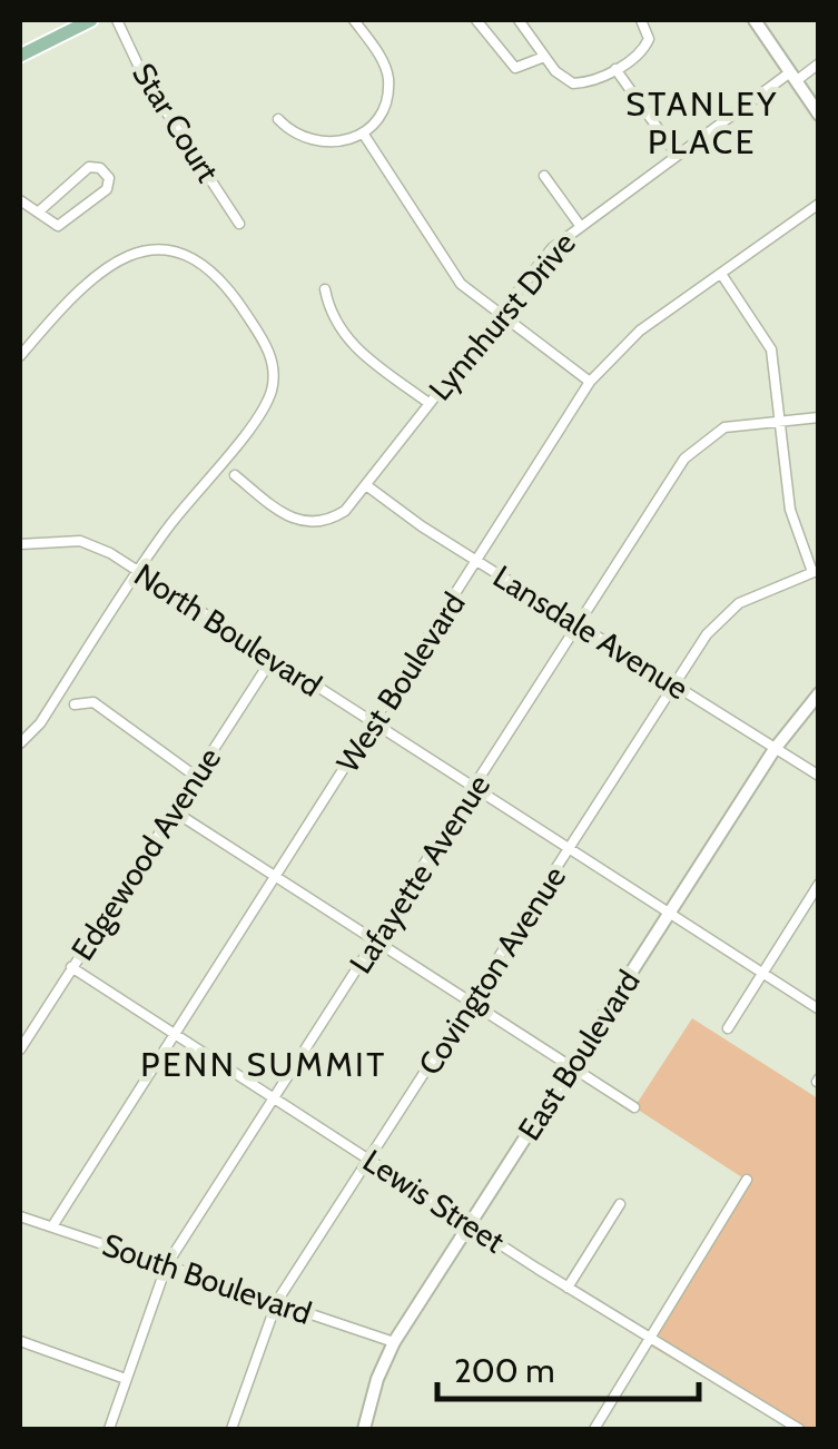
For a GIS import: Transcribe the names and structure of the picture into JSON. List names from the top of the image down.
{
  "streets": {
    "street": [
      "Star Court",
      "Lynnhurst Drive",
      "North Boulevard",
      "Lansdale Avenue",
      "West Boulevard",
      "Edgewood Avenue",
      "Lafayette Avenue",
      "Covington Avenue",
      "East Boulevard",
      "Lewis Street",
      "South Boulevard"
    ]
  },
  "crossings": [
    ["Lynnhurst Drive", "Lansdale Avenue"],
    ["North Boulevard", "West Boulevard"],
    ["North Boulevard", "Edgewood Avenue"],
    ["North Boulevard", "Lafayette Avenue"],
    ["North Boulevard", "Covington Avenue"],
    ["North Boulevard", "East Boulevard"],
    ["Lansdale Avenue", "West Boulevard"],
    ["Lansdale Avenue", "Lafayette Avenue"],
    ["Lansdale Avenue", "Covington Avenue"],
    ["Lansdale Avenue", "East Boulevard"],
    ["West Boulevard", "Lewis Street"],
    ["West Boulevard", "South Boulevard"],
    ["Edgewood Avenue", "Lewis Street"],
    ["Lafayette Avenue", "Lewis Street"],
    ["Lafayette Avenue", "South Boulevard"],
    ["Covington Avenue", "Lewis Street"],
    ["Covington Avenue", "South Boulevard"],
    ["East Boulevard", "Lewis Street"],
    ["East Boulevard", "South Boulevard"]
  ],
  "districts": ["STANLEY PLACE", "PENN SUMMIT"],
  "scale_bar": "200 m"
}
